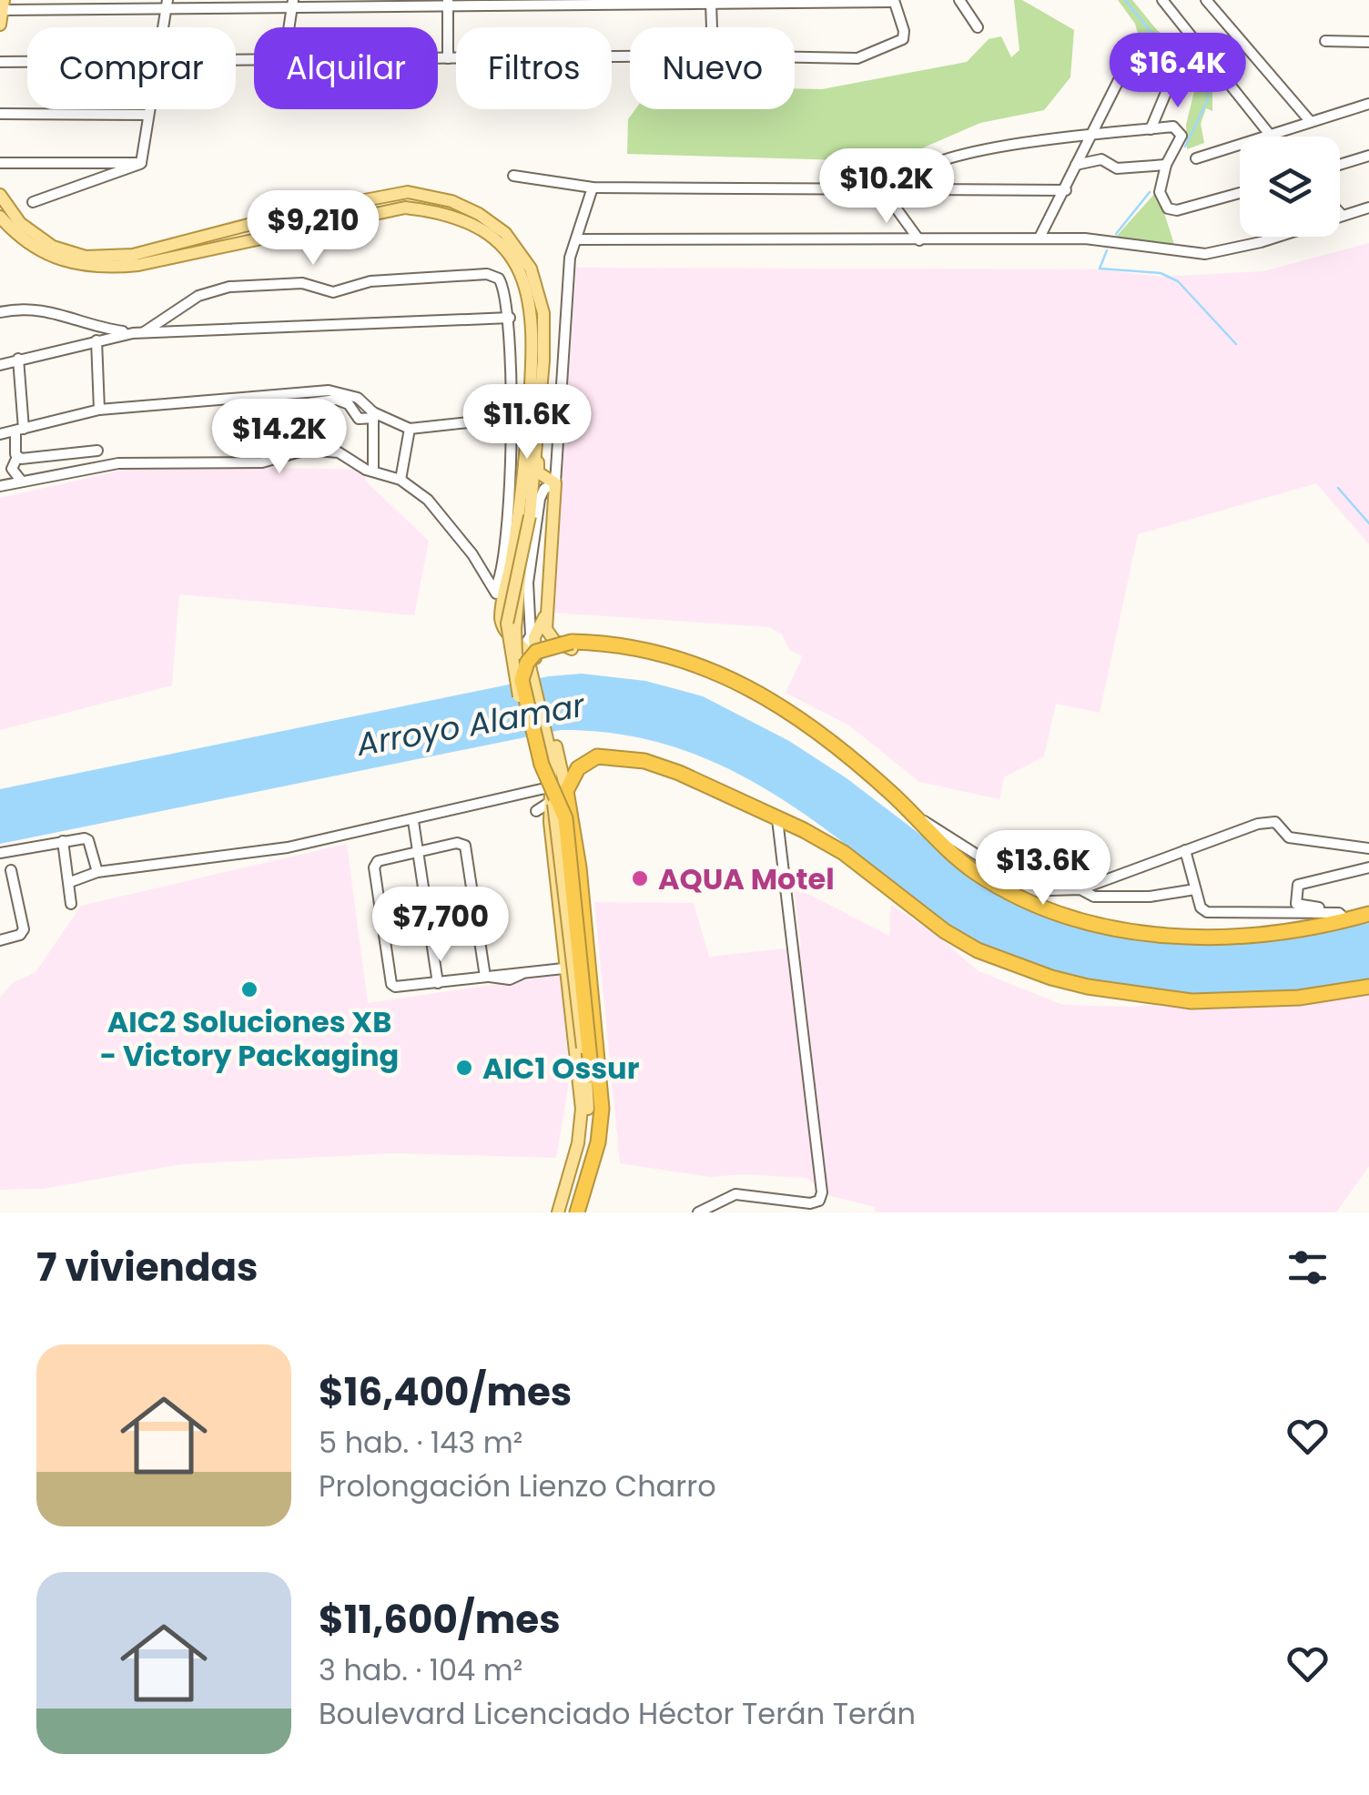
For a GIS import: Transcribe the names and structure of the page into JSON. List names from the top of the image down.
{
  "water": ["Arroyo Alamar"],
  "places": ["AQUA Motel", "AIC2 Soluciones XB - Victory Packaging", "AIC1 Ossur"],
  "page": {
    "chip": [
      "Comprar",
      "Alquilar",
      "Filtros",
      "Nuevo"
    ],
    "price": [
      "$16.4K",
      "$10.2K",
      "$9,210",
      "$11.6K",
      "$14.2K",
      "$13.6K",
      "$7,700"
    ],
    "heading": "7 viviendas",
    "list": [
      {
        "name": "$16,400/mes",
        "note": "5 hab. · 143 m² · Prolongación Lienzo Charro"
      },
      {
        "name": "$11,600/mes",
        "note": "3 hab. · 104 m² · Boulevard Licenciado Héctor Terán Terán"
      }
    ]
  }
}
